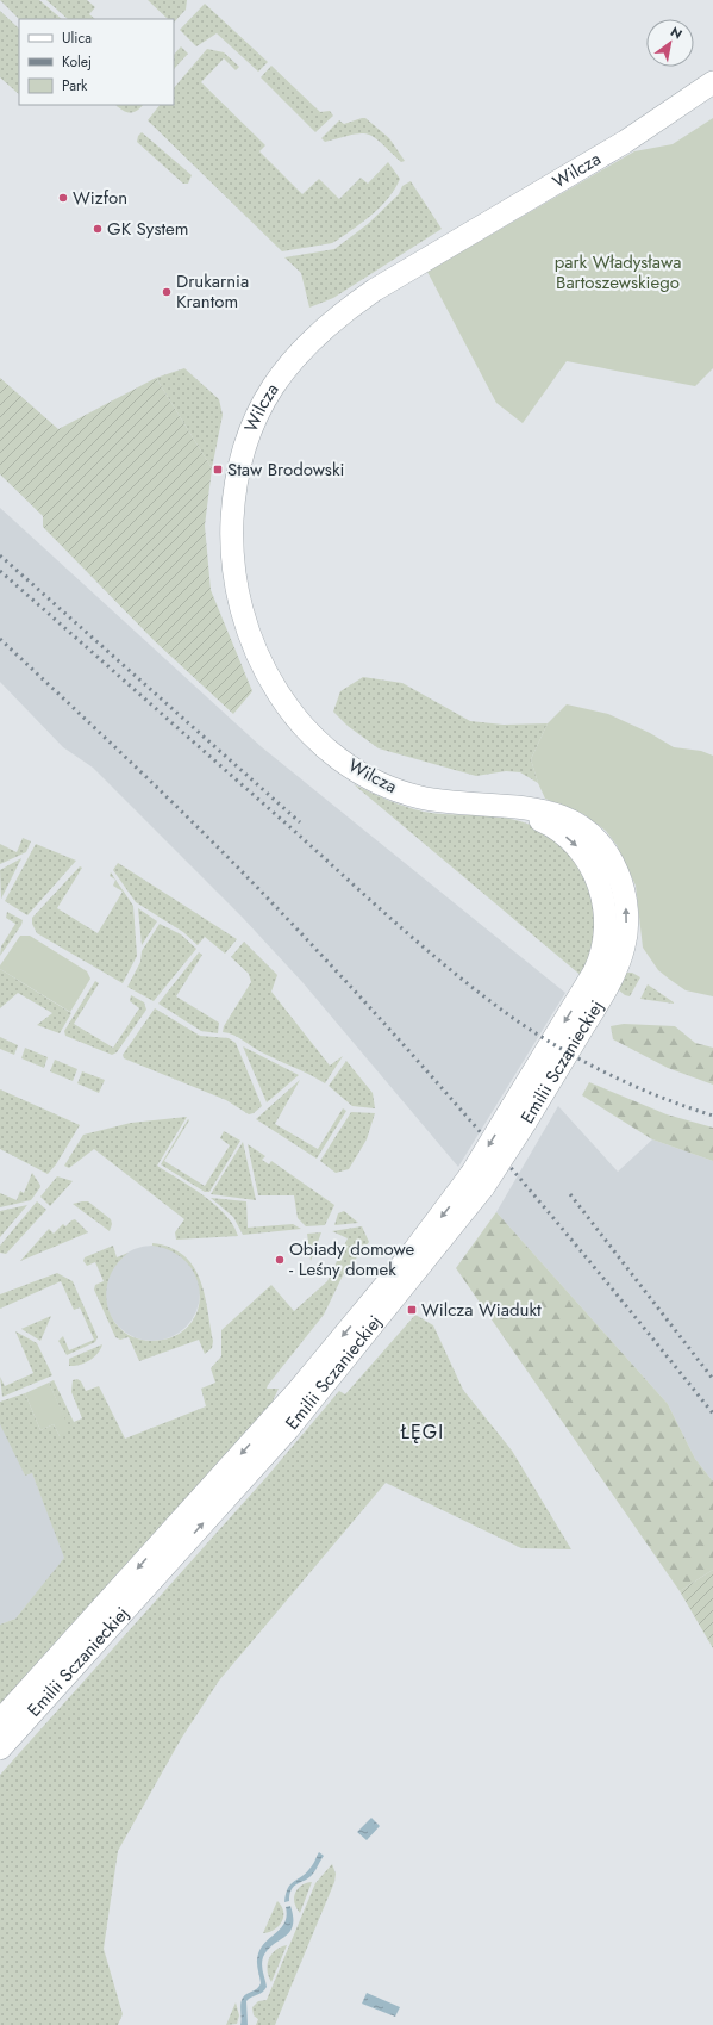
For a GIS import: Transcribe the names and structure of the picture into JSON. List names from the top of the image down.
{
  "streets": {
    "street": ["Wilcza", "Emilii Sczanieckiej"]
  },
  "crossings": [
    ["Wilcza", "Emilii Sczanieckiej"]
  ],
  "districts": ["ŁĘGI"],
  "parks": ["park Władysława Bartoszewskiego"],
  "places": {
    "other": [
      "Wizfon",
      "GK System",
      "Drukarnia Krantom",
      "Obiady domowe - Leśny domek"
    ],
    "transit": ["Staw Brodowski", "Wilcza Wiadukt"]
  },
  "legend": ["Ulica", "Kolej", "Park"],
  "north": "top right"
}
